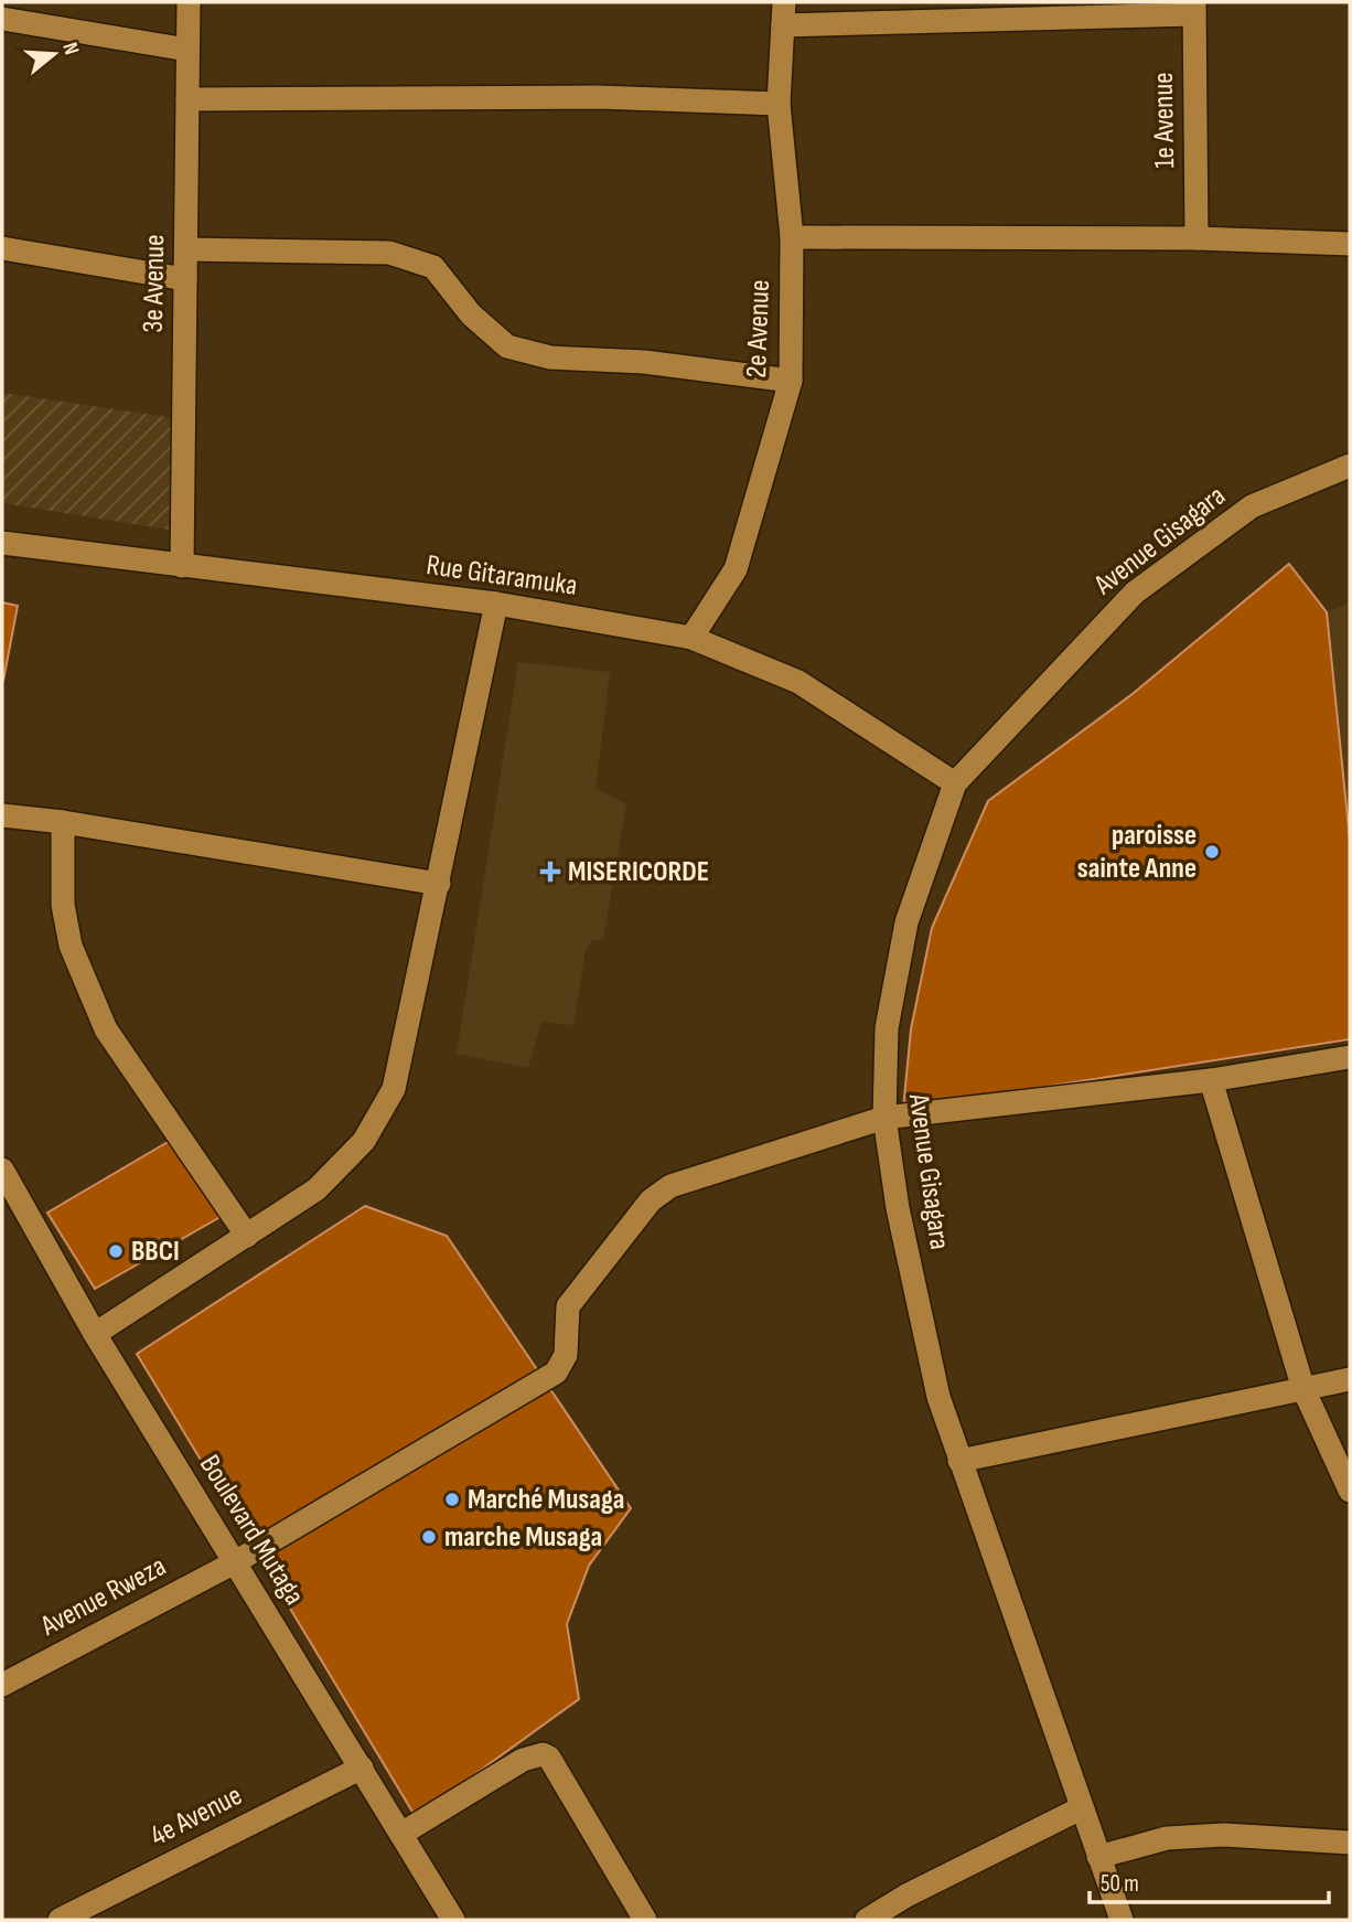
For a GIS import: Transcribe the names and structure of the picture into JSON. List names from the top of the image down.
{
  "streets": {
    "street": [
      "1e Avenue",
      "3e Avenue",
      "2e Avenue",
      "Avenue Gisagara",
      "Rue Gitaramuka",
      "Boulevard Mutaga",
      "Avenue Rweza",
      "4e Avenue"
    ]
  },
  "crossings": [
    ["3e Avenue", "Rue Gitaramuka"],
    ["2e Avenue", "Rue Gitaramuka"],
    ["Avenue Gisagara", "Rue Gitaramuka"],
    ["Avenue Gisagara", "Avenue Rweza"],
    ["Boulevard Mutaga", "Avenue Rweza"],
    ["Boulevard Mutaga", "4e Avenue"]
  ],
  "places": {
    "other": [
      "paroisse sainte Anne",
      "BBCI",
      "Marché Musaga",
      "marche Musaga"
    ],
    "health": ["MISERICORDE"]
  },
  "scale_bar": "50 m",
  "north": "right"
}
